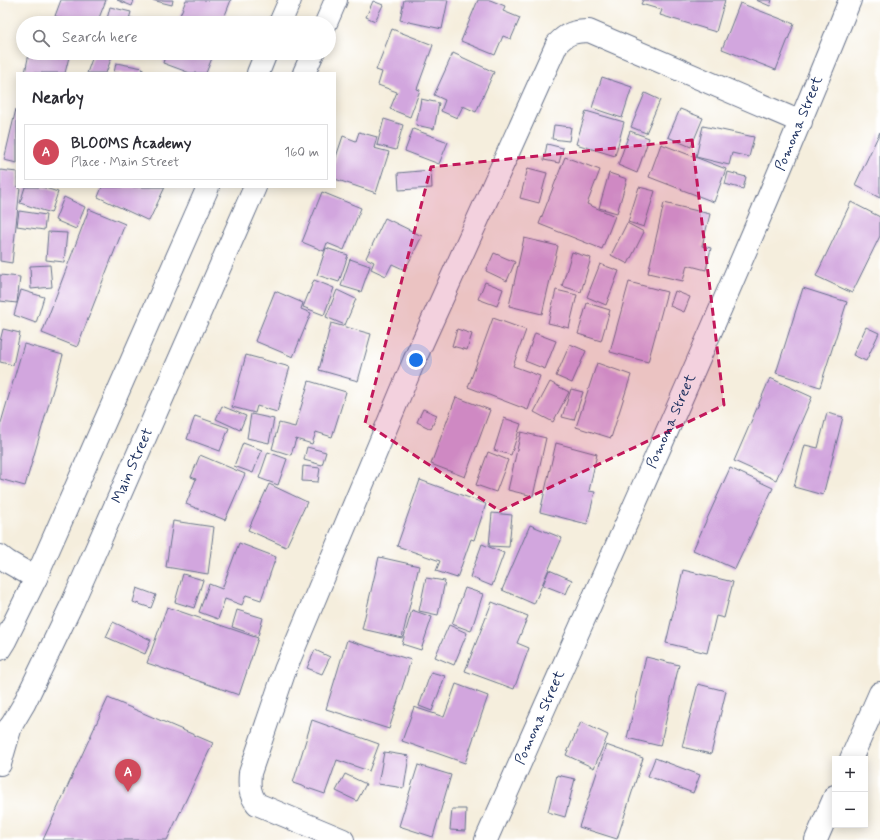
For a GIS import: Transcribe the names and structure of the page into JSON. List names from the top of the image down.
{
  "streets": {
    "street": ["Pomona Street", "Main Street"]
  },
  "page": {
    "search": "Search here",
    "heading": "Nearby",
    "list": [
      {
        "mark": "A",
        "name": "BLOOMS Academy",
        "note": "Place · Main Street",
        "value": "160 m"
      }
    ],
    "map_buttons": ["+", "−"],
    "pins": "A"
  }
}
